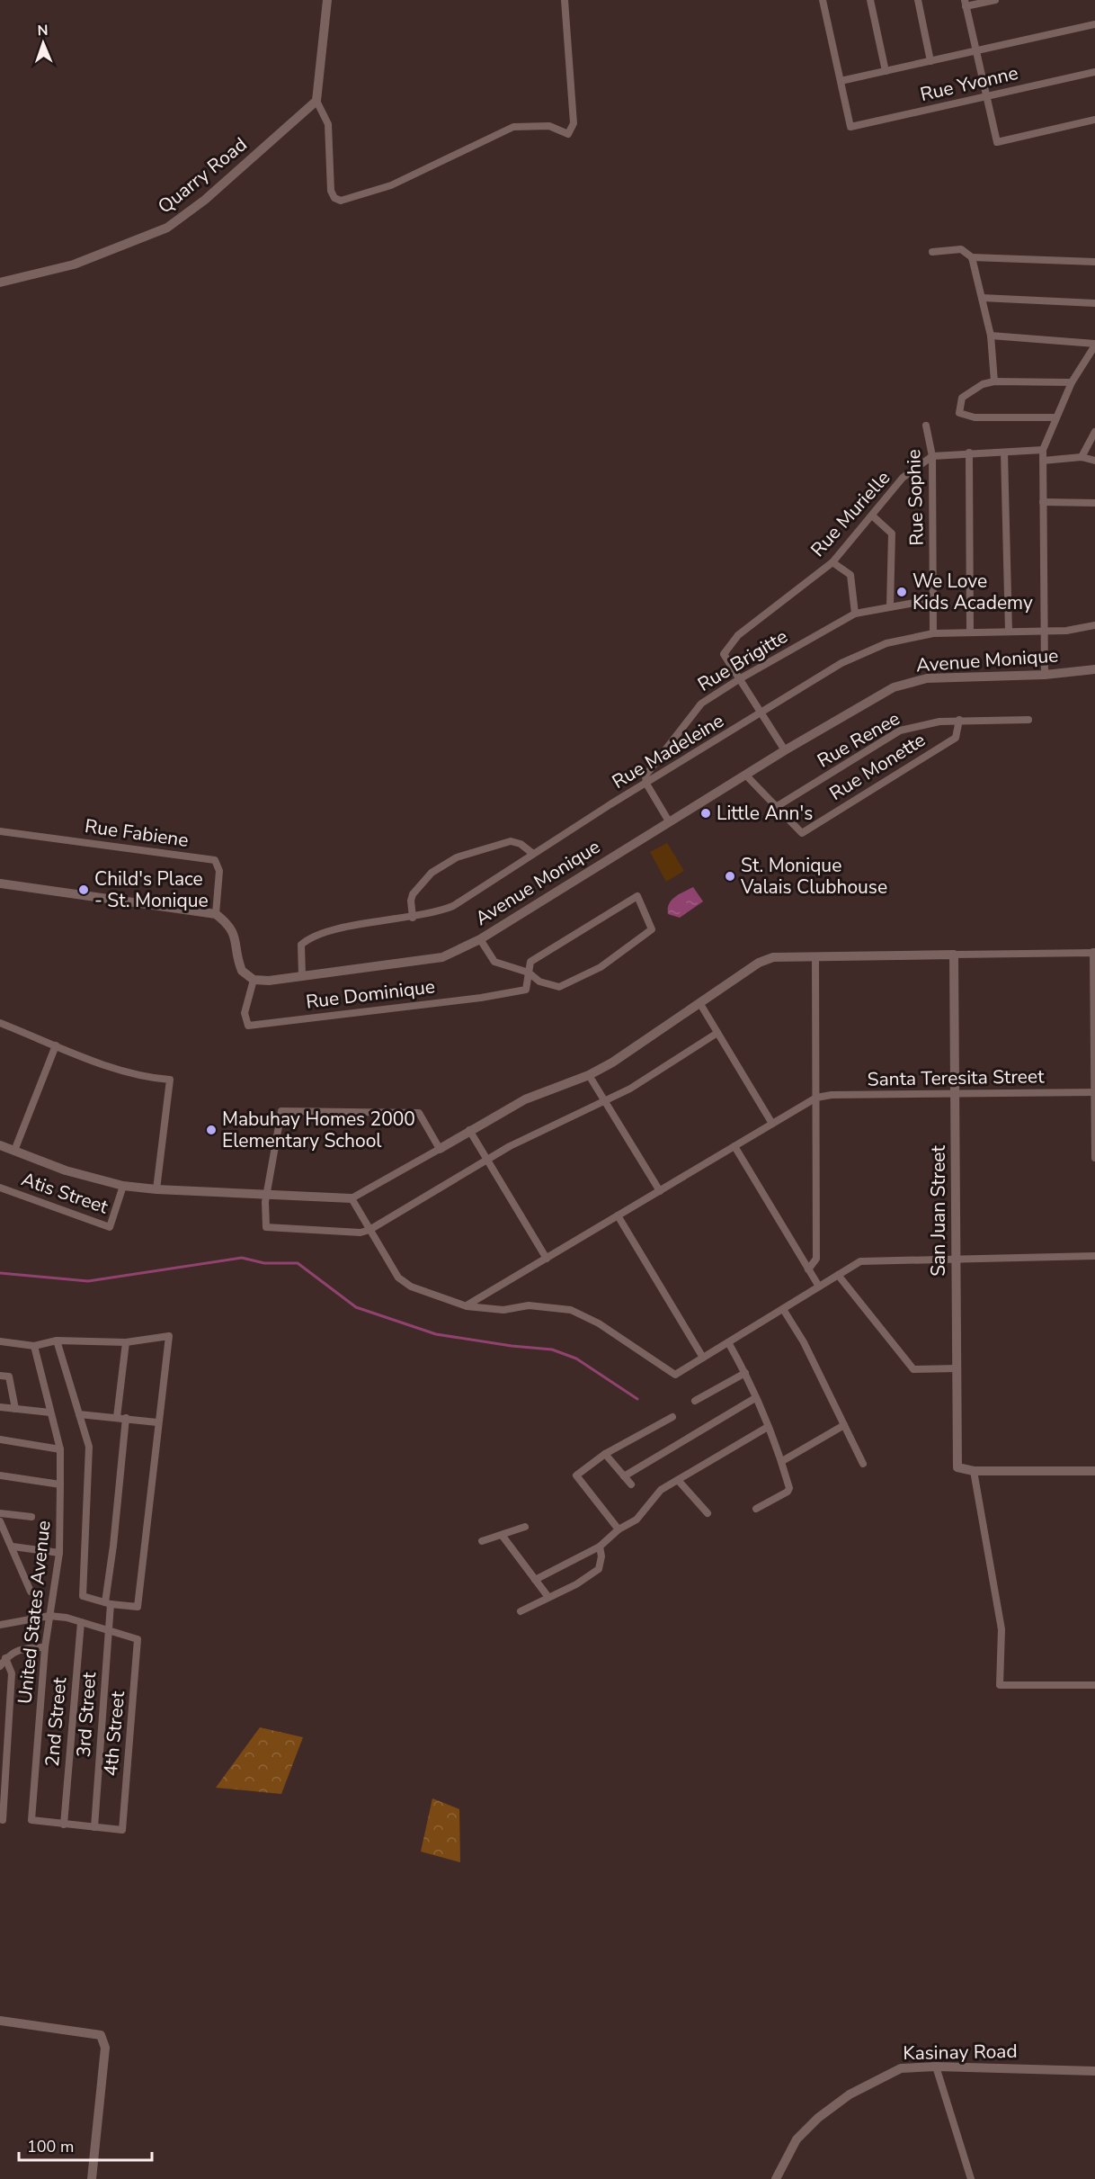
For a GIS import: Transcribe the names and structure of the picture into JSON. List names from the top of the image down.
{
  "streets": {
    "street": [
      "Rue Yvonne",
      "Quarry Road",
      "Rue Sophie",
      "Rue Murielle",
      "Rue Brigitte",
      "Avenue Monique",
      "Rue Renee",
      "Rue Madeleine",
      "Rue Monette",
      "Rue Fabiene",
      "Rue Dominique",
      "Santa Teresita Street",
      "Atis Street",
      "San Juan Street",
      "United States Avenue",
      "3rd Street",
      "2nd Street",
      "4th Street",
      "Kasinay Road"
    ]
  },
  "crossings": [
    ["Rue Sophie", "Rue Murielle"],
    ["Rue Sophie", "Rue Brigitte"],
    ["Rue Sophie", "Rue Madeleine"],
    ["Rue Murielle", "Rue Brigitte"],
    ["Rue Murielle", "Avenue Monique"],
    ["Rue Murielle", "Rue Madeleine"],
    ["Rue Brigitte", "Rue Madeleine"],
    ["Avenue Monique", "Rue Madeleine"],
    ["Avenue Monique", "Rue Dominique"],
    ["Rue Renee", "Rue Monette"],
    ["Santa Teresita Street", "San Juan Street"],
    ["United States Avenue", "2nd Street"],
    ["3rd Street", "4th Street"]
  ],
  "places": [
    "We Love Kids Academy",
    "Little Ann's",
    "St. Monique Valais Clubhouse",
    "Child's Place - St. Monique",
    "Mabuhay Homes 2000 Elementary School"
  ],
  "scale_bar": "100 m",
  "north": "top"
}
